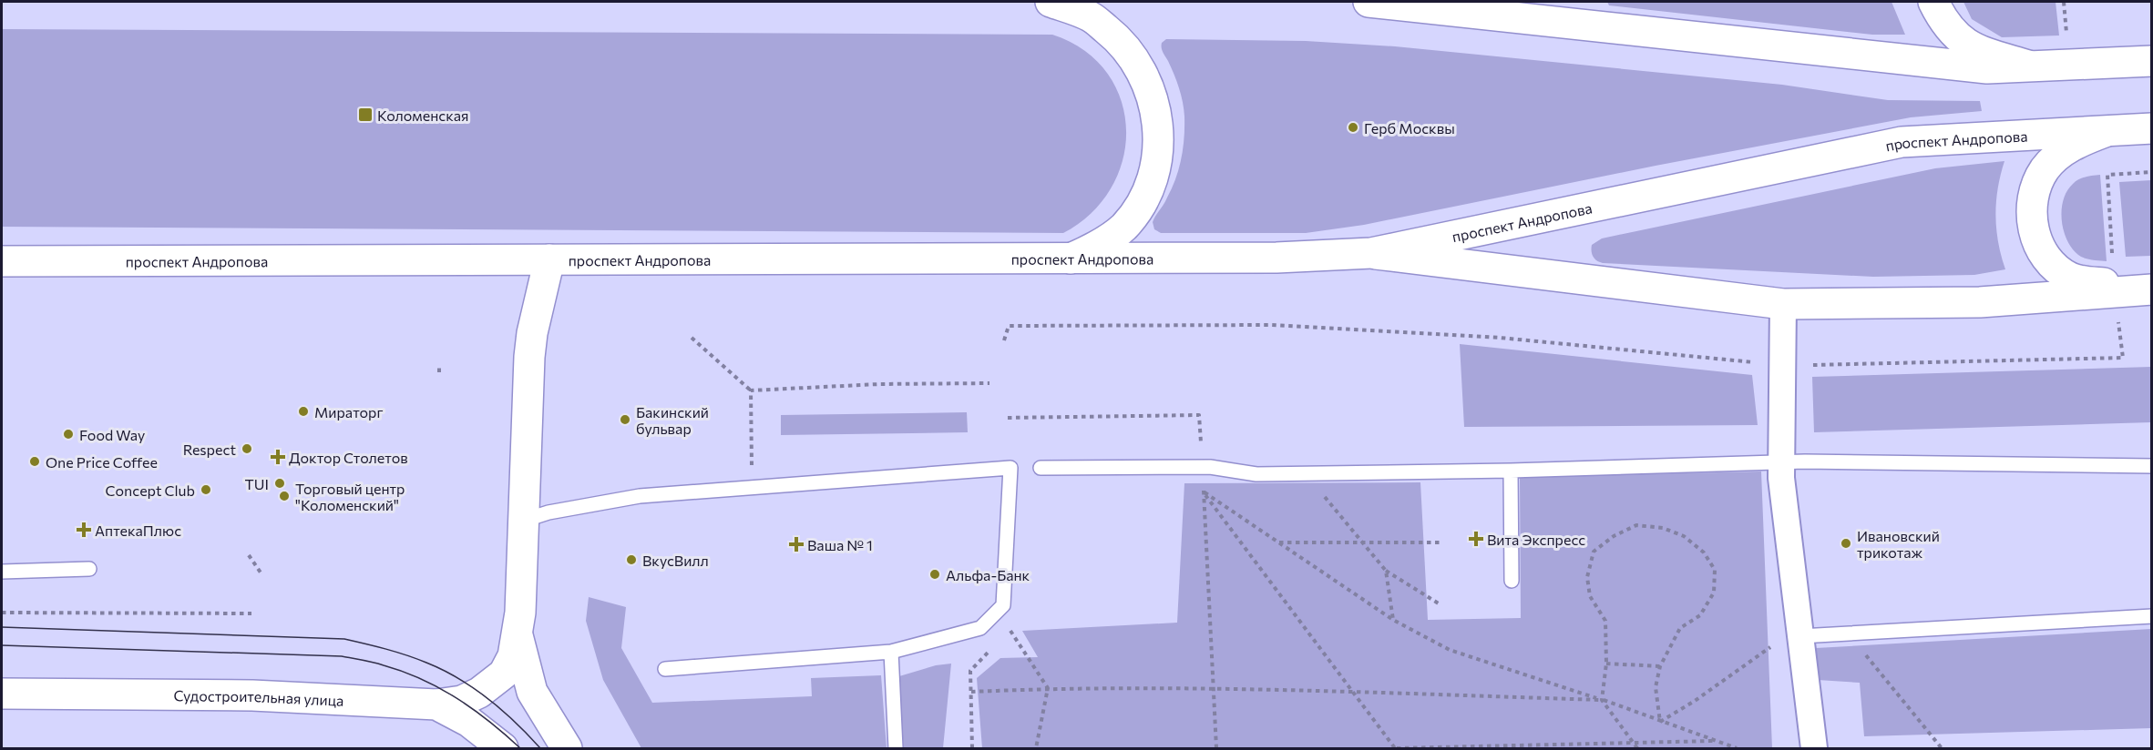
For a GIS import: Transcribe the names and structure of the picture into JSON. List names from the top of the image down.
{
  "streets": {
    "main road": ["проспект Андропова", "Судостроительная улица"]
  },
  "places": {
    "transit": ["Коломенская"],
    "other": [
      "Герб Москвы",
      "Мираторг",
      "Бакинский бульвар",
      "Food Way",
      "Respect",
      "One Price Coffee",
      "TUI",
      "Concept Club",
      "Торговый центр \"Коломенский\"",
      "Ивановский трикотаж",
      "ВкусВилл",
      "Альфа-Банк"
    ],
    "health": [
      "Доктор Столетов",
      "АптекаПлюс",
      "Вита Экспресс",
      "Ваша № 1"
    ]
  }
}
